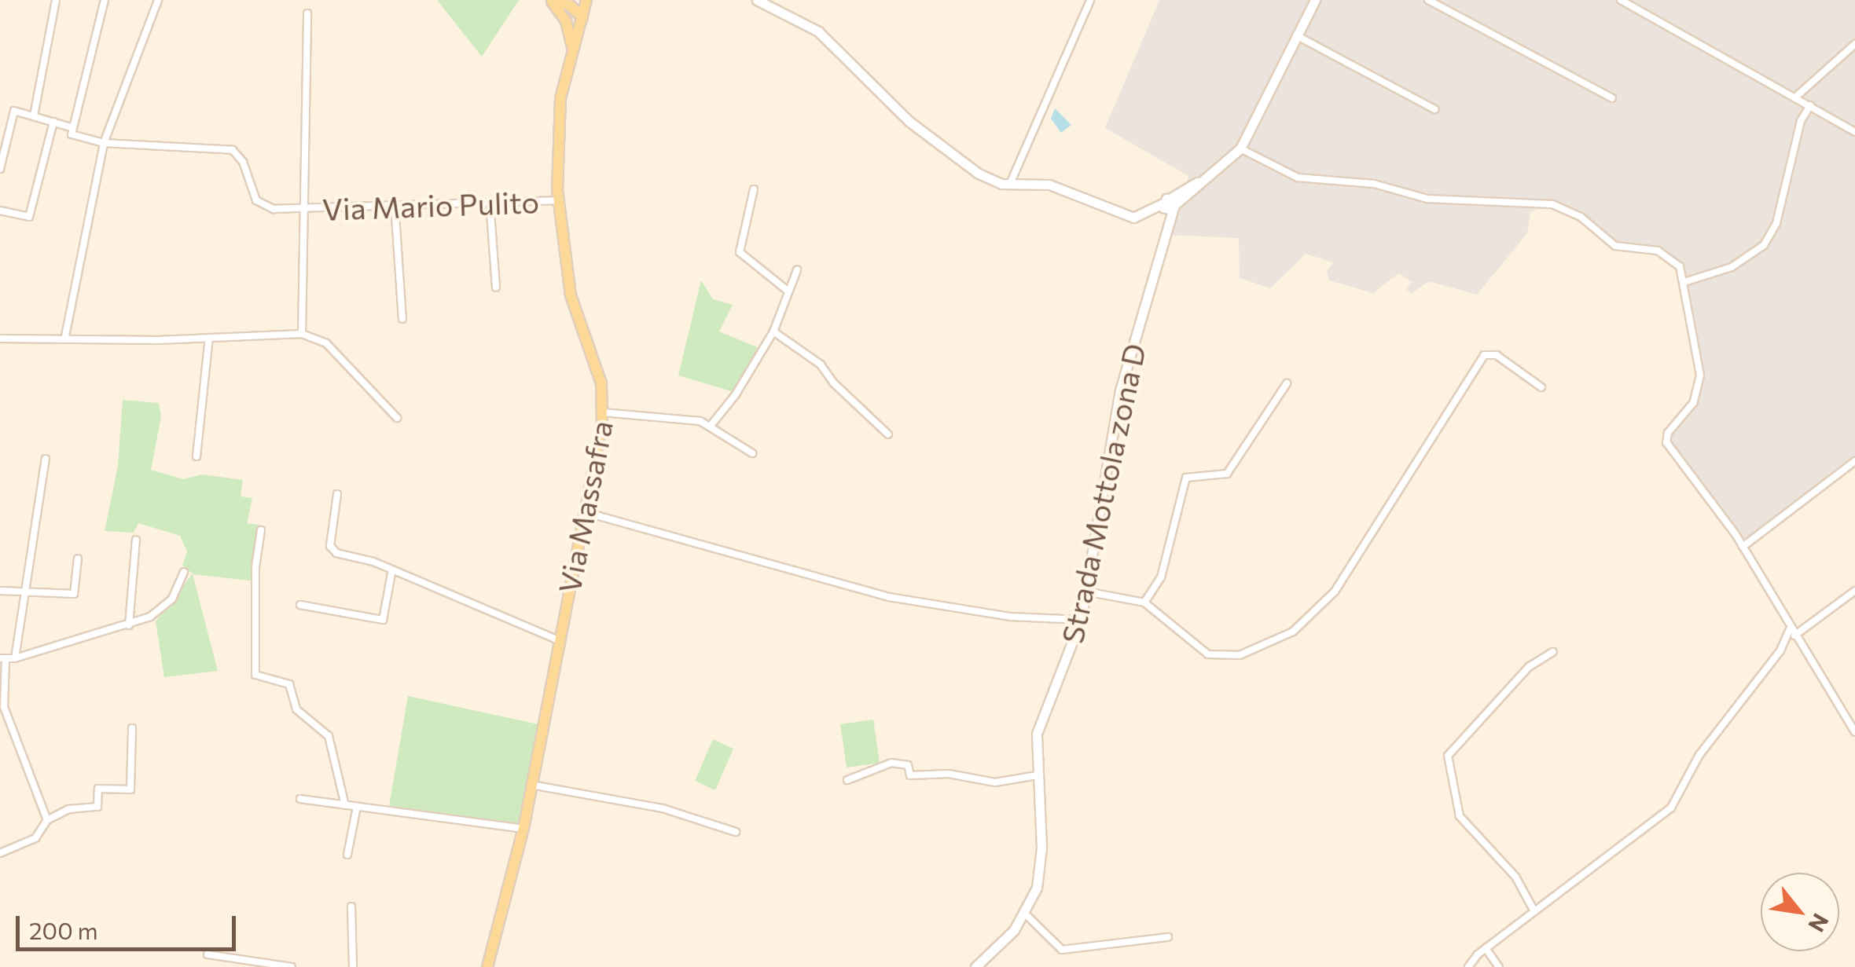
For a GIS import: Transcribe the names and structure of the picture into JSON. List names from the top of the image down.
{
  "streets": {
    "main road": ["Strada Mottola zona D", "Via Massafra"],
    "street": ["Via Mario Pulito"]
  },
  "crossings": [
    ["Via Mario Pulito", "Via Massafra"]
  ],
  "scale_bar": "200 m",
  "north": "bottom right"
}
